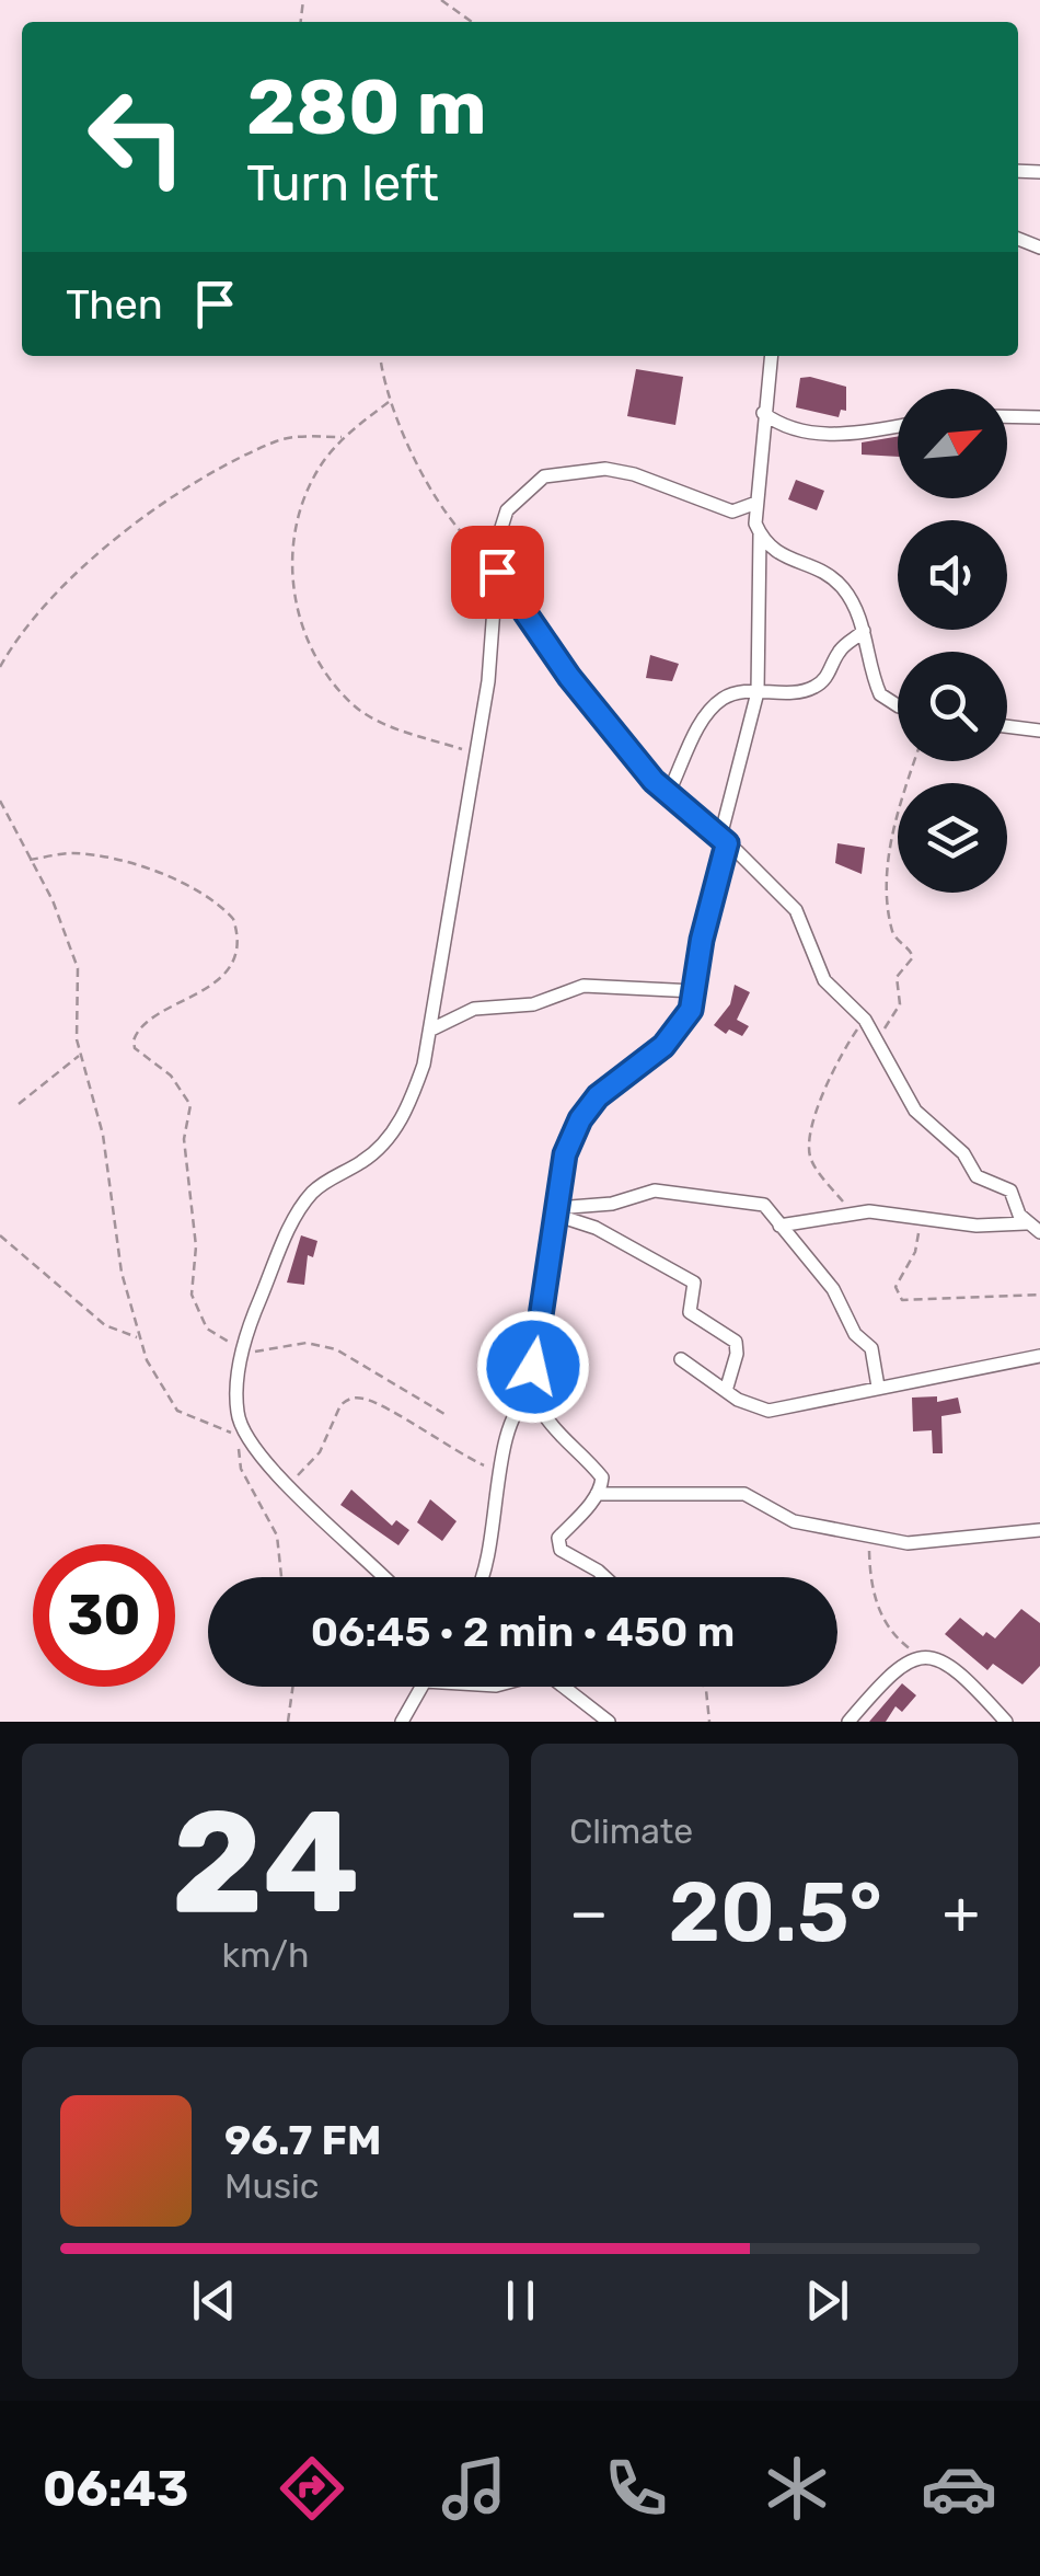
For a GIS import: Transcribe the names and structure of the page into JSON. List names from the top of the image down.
{
  "north": "top right",
  "page": {
    "turn": ["280 m", "Turn left"],
    "then": "Then",
    "limit": "30",
    "trip": "06:45 · 2 min · 450 m",
    "tile": [
      ["24", "km/h"],
      "Climate"
    ],
    "heat": ["−", "20.5°", "+"],
    "song": ["96.7 FM", "Music"],
    "tabs": "06:43"
  }
}
